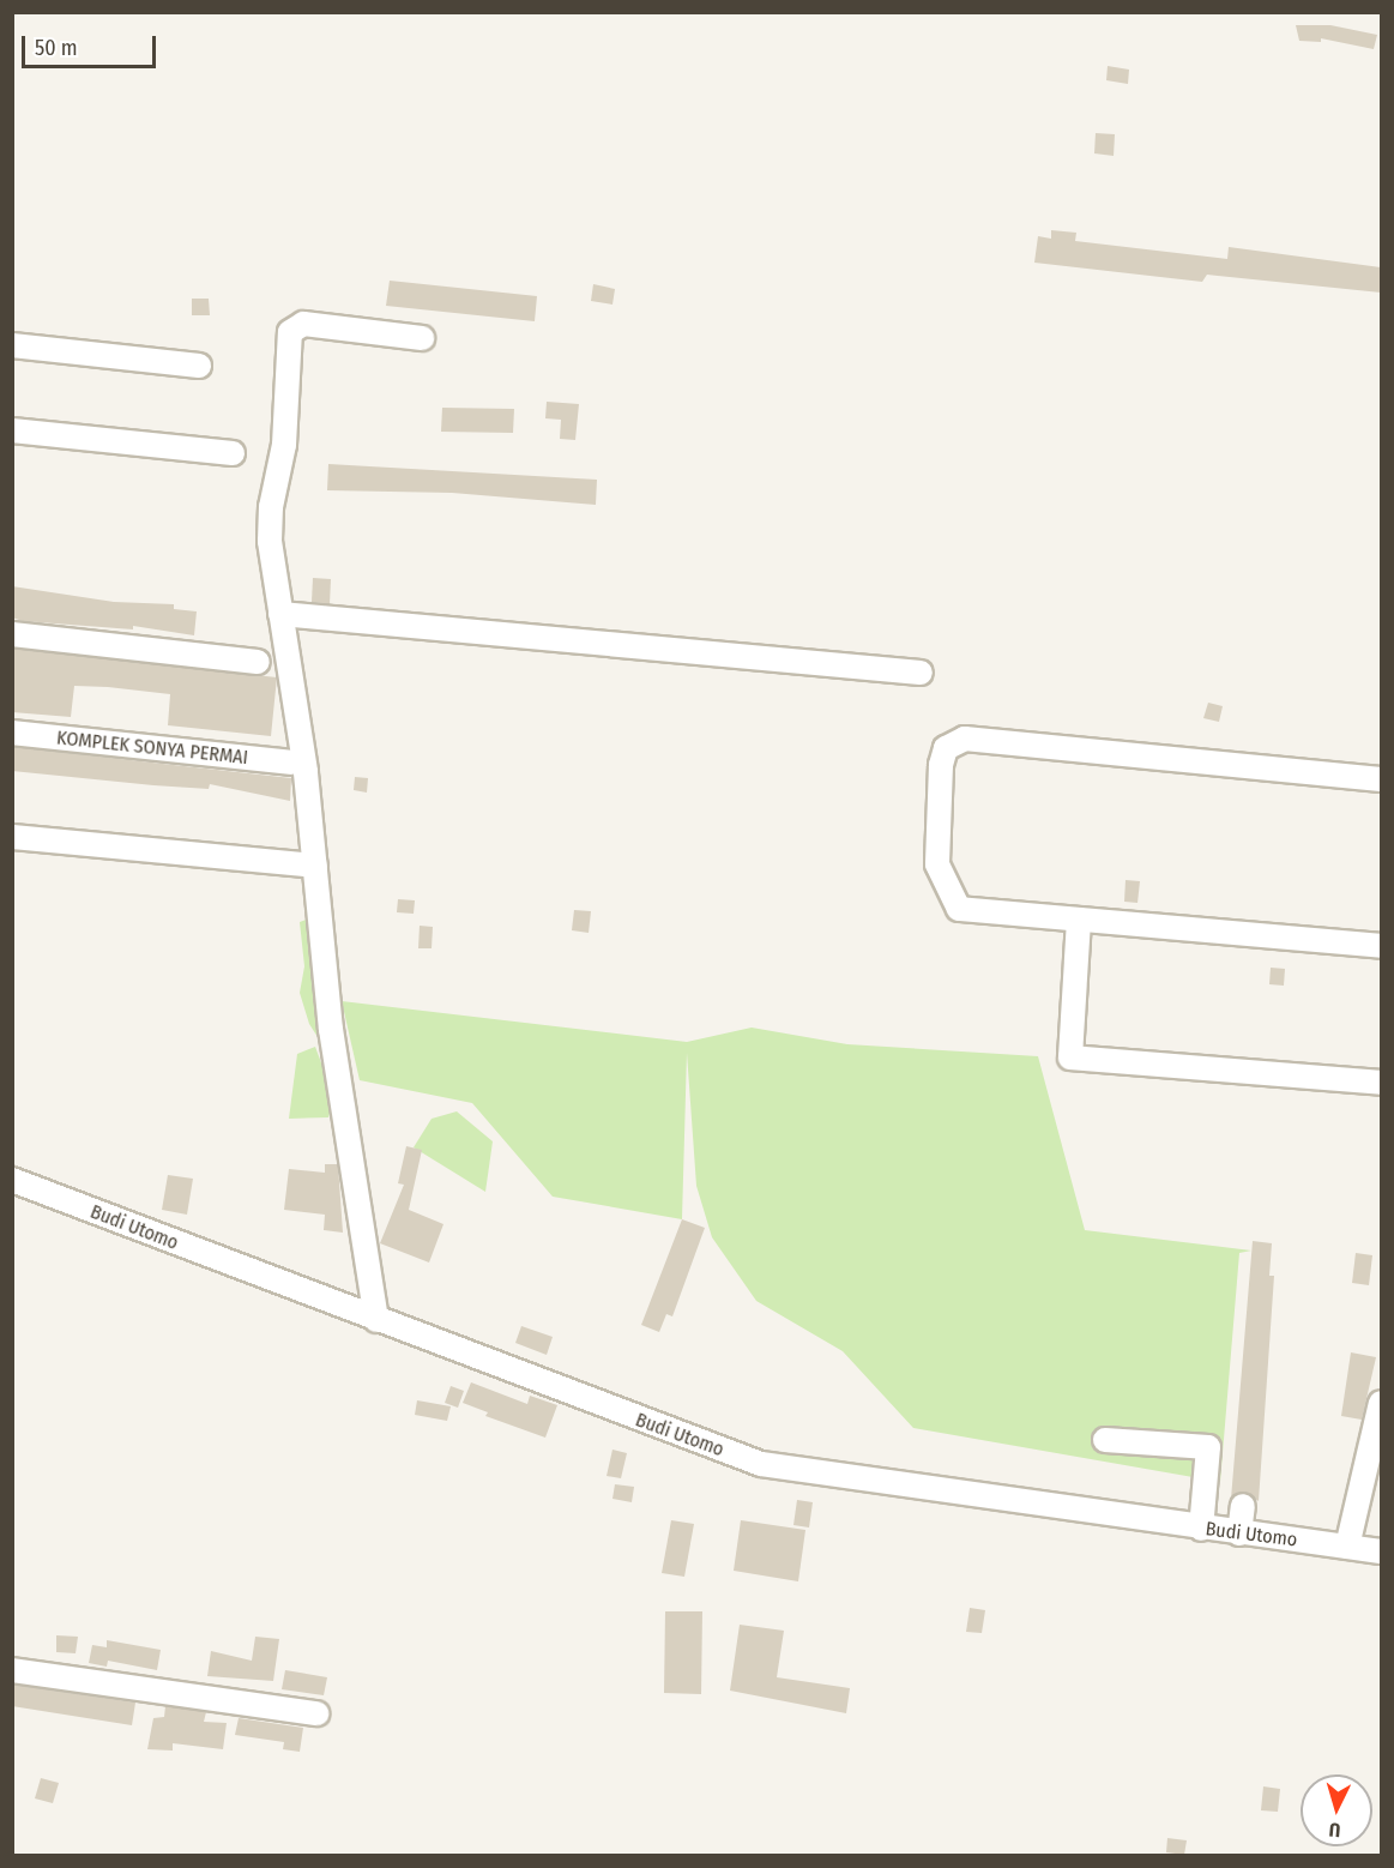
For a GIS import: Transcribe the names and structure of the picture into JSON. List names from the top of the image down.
{
  "streets": {
    "street": ["KOMPLEK SONYA PERMAI", "Budi Utomo"]
  },
  "scale_bar": "50 m",
  "north": "bottom"
}
